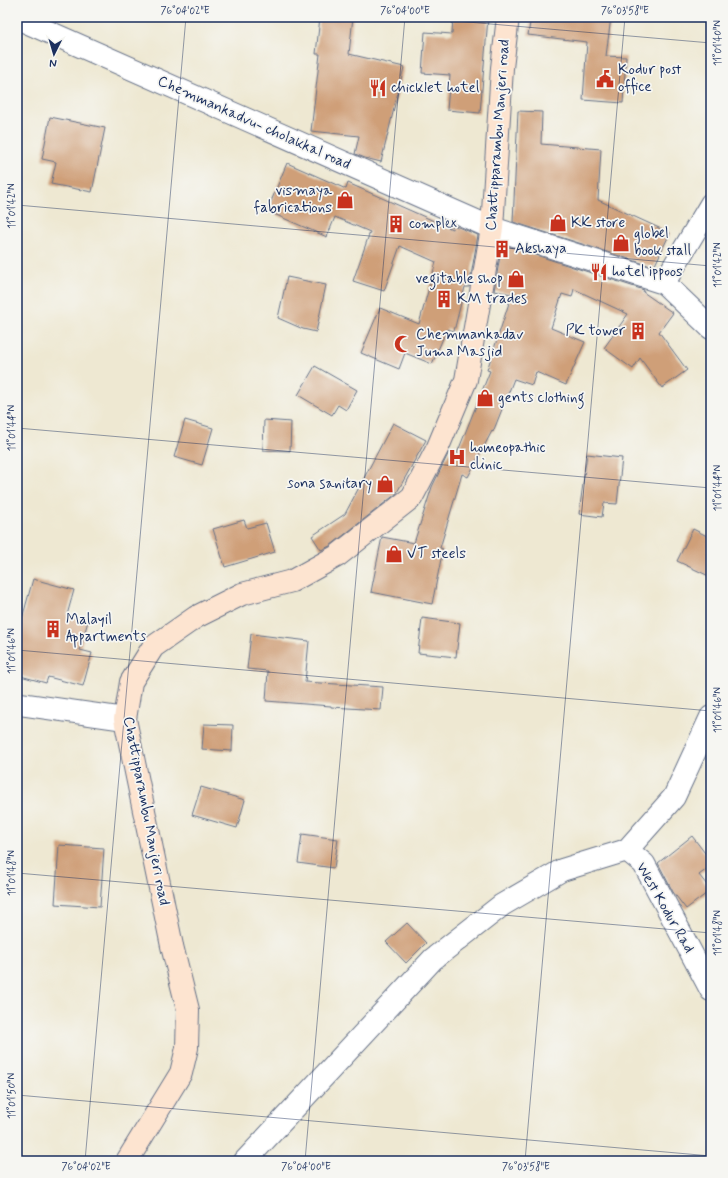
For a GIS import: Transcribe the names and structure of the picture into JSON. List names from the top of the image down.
{
  "streets": {
    "main road": ["Chattipparambu Manjeri road"],
    "street": ["Chemmankadvu- cholakkal road", "West Kodur Rad"]
  },
  "crossings": [
    ["Chemmankadvu- cholakkal road", "Chattipparambu Manjeri road"]
  ],
  "places": {
    "public building": ["Kodur post office"],
    "restaurant": ["chicklet hotel", "hotel ippoos"],
    "shop": [
      "vismaya fabrications",
      "KK store",
      "globel book stall",
      "vegitable shop",
      "gents clothing",
      "sona sanitary",
      "VT steels"
    ],
    "building": [
      "complex",
      "Akshaya",
      "KM trades",
      "PK tower",
      "Malayil Appartments"
    ],
    "mosque": ["Chemmankadav Juma Masjid"],
    "hospital": ["homeopathic clinic"]
  },
  "north": "bottom",
  "coordinates": [
    "76°04'02\"E",
    "76°04'00\"E",
    "76°03'58\"E",
    "11°01'40\"N",
    "11°01'42\"N",
    "11°01'44\"N",
    "11°01'46\"N",
    "11°01'48\"N",
    "11°01'50\"N"
  ]
}
